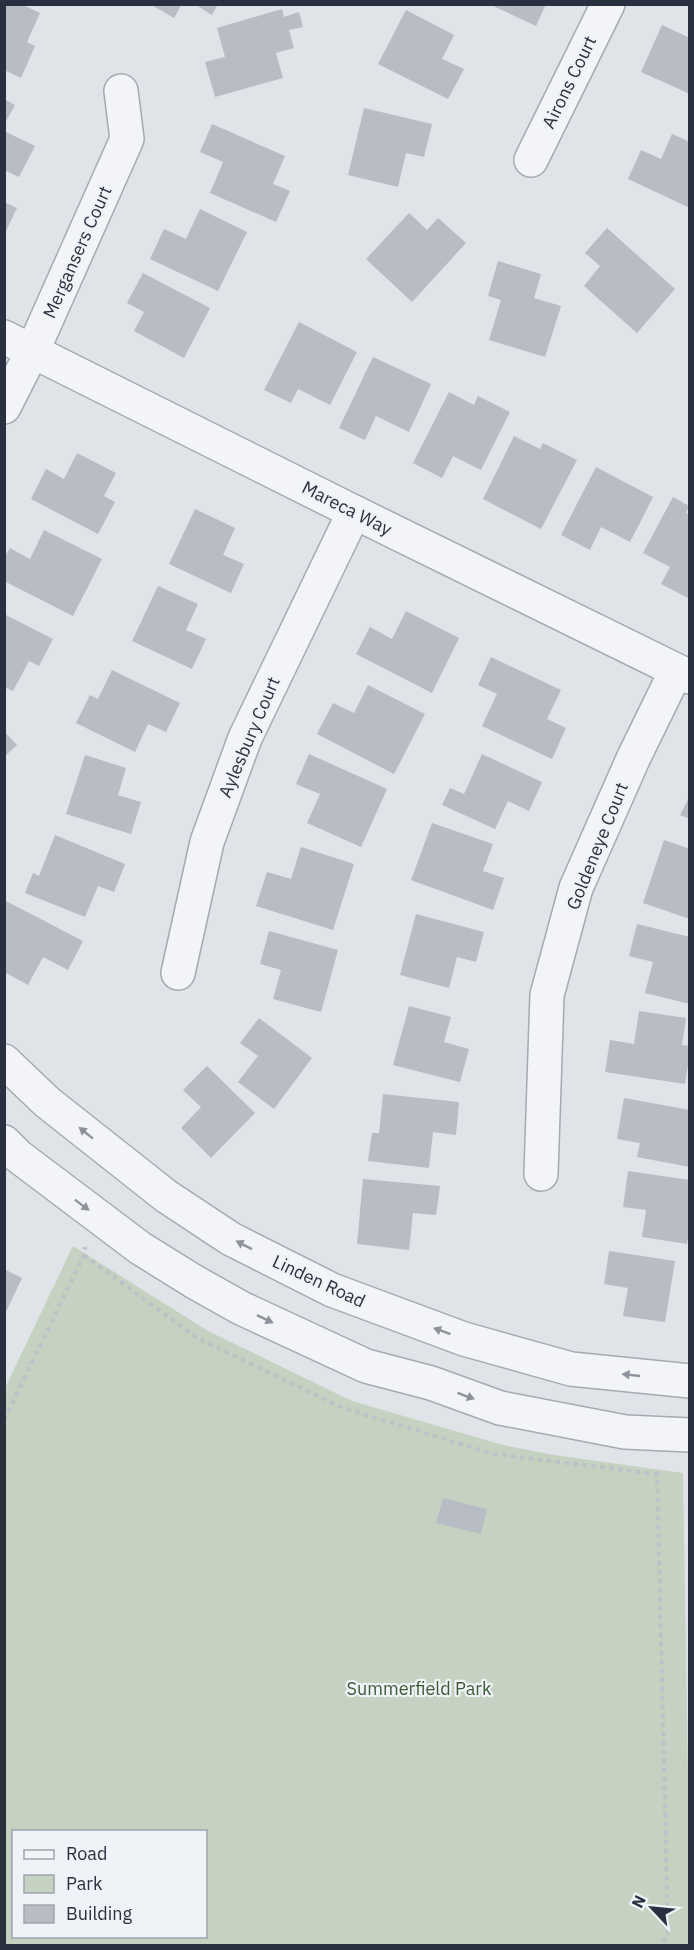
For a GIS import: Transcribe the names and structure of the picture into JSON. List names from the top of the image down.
{
  "streets": {
    "street": [
      "Airons Court",
      "Mergansers Court",
      "Mareca Way",
      "Aylesbury Court",
      "Goldeneye Court",
      "Linden Road"
    ]
  },
  "crossings": [
    ["Mergansers Court", "Mareca Way"],
    ["Mareca Way", "Aylesbury Court"],
    ["Mareca Way", "Goldeneye Court"]
  ],
  "parks": ["Summerfield Park"],
  "legend": ["Road", "Park", "Building"],
  "north": "top left"
}
